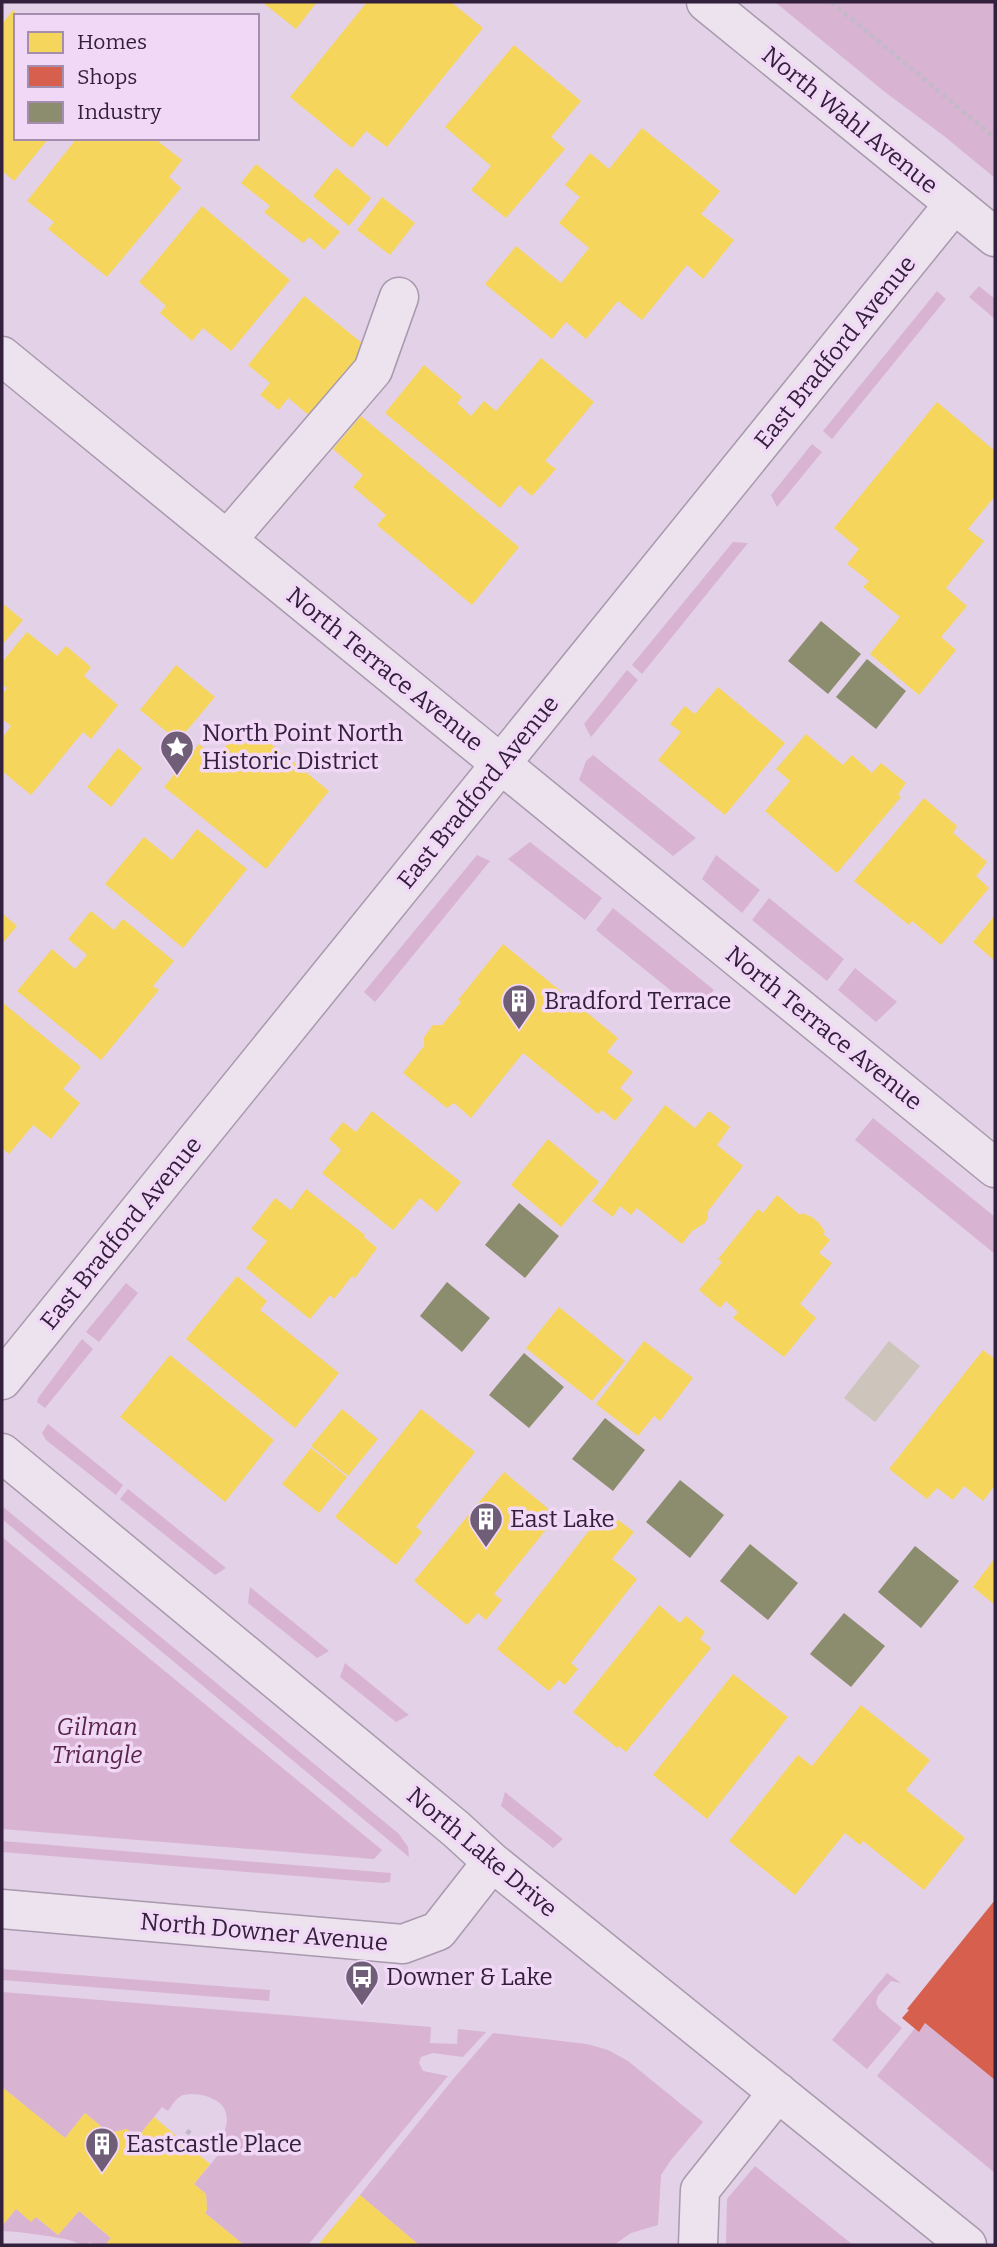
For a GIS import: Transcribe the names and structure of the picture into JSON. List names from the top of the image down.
{
  "streets": {
    "street": [
      "North Wahl Avenue",
      "East Bradford Avenue",
      "North Terrace Avenue",
      "North Lake Drive",
      "North Downer Avenue"
    ]
  },
  "crossings": [
    ["North Wahl Avenue", "East Bradford Avenue"],
    ["East Bradford Avenue", "North Terrace Avenue"],
    ["North Lake Drive", "North Downer Avenue"]
  ],
  "parks": ["Gilman Triangle"],
  "places": {
    "place": ["North Point North Historic District"],
    "building": ["Bradford Terrace", "East Lake", "Eastcastle Place"],
    "bus stop": ["Downer & Lake"]
  },
  "legend": ["Homes", "Shops", "Industry"]
}
